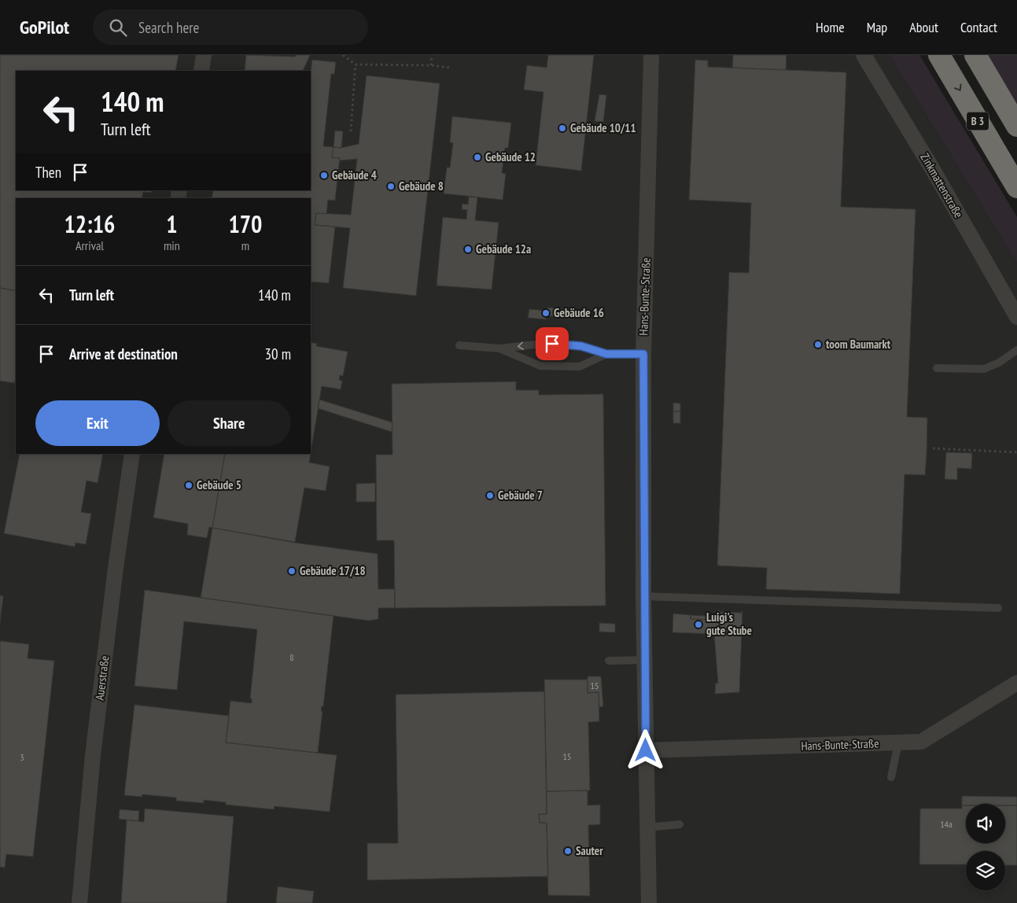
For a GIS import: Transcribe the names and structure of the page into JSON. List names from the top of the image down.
{
  "streets": {
    "highway": ["B 3"],
    "street": ["Zinkmattenstraße", "Hans-Bunte-Straße", "Auerstraße"]
  },
  "places": [
    "Gebäude 10/11",
    "Gebäude 12",
    "Gebäude 4",
    "Gebäude 8",
    "Gebäude 12a",
    "Gebäude 16",
    "toom Baumarkt",
    "Gebäude 5",
    "Gebäude 7",
    "Gebäude 17/18",
    "Luigi's gute Stube",
    "Sauter"
  ],
  "house_numbers": [
    "8",
    "15",
    "15",
    "3",
    "14a"
  ],
  "page": {
    "header": "GoPilot",
    "search": "Search here",
    "nav": [
      "Home",
      "Map",
      "About",
      "Contact"
    ],
    "turn": ["140 m", "Turn left"],
    "then": "Then",
    "eta": [
      "12:16",
      "Arrival",
      "1",
      "min",
      "170",
      "m"
    ],
    "list": [
      {
        "name": "Turn left",
        "value": "140 m"
      },
      {
        "name": "Arrive at destination",
        "value": "30 m"
      }
    ],
    "buttons": ["Exit", "Share"]
  }
}
